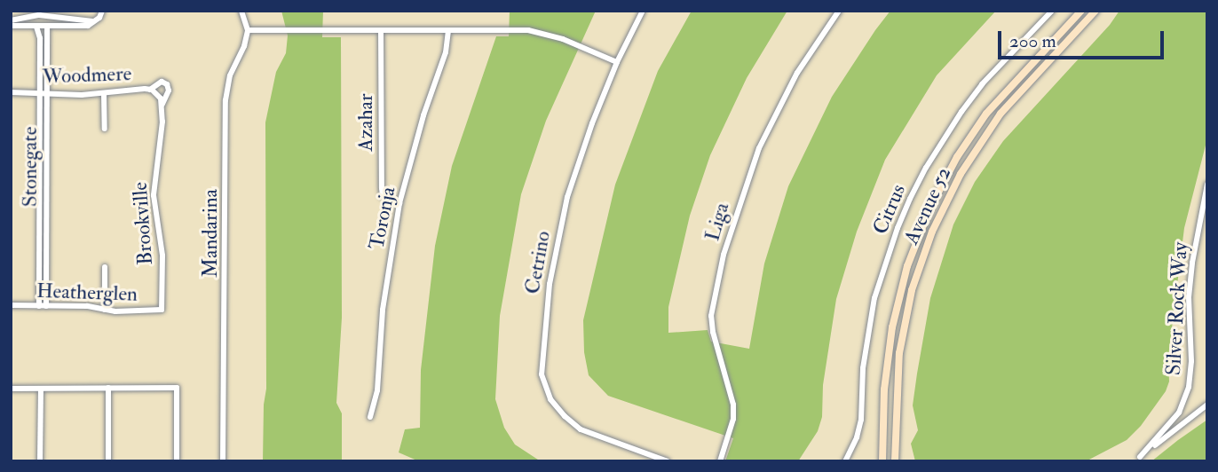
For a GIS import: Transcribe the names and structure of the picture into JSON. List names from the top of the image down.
{
  "streets": {
    "main road": ["Avenue 52"],
    "street": [
      "Woodmere",
      "Azahar",
      "Stonegate",
      "Citrus",
      "Toronja",
      "Liga",
      "Brookville",
      "Mandarina",
      "Cetrino",
      "Heatherglen",
      "Silver Rock Way"
    ]
  },
  "crossings": [
    ["Woodmere", "Stonegate"],
    ["Woodmere", "Brookville"],
    ["Azahar", "Toronja"],
    ["Stonegate", "Heatherglen"],
    ["Brookville", "Heatherglen"]
  ],
  "scale_bar": "200 m"
}
